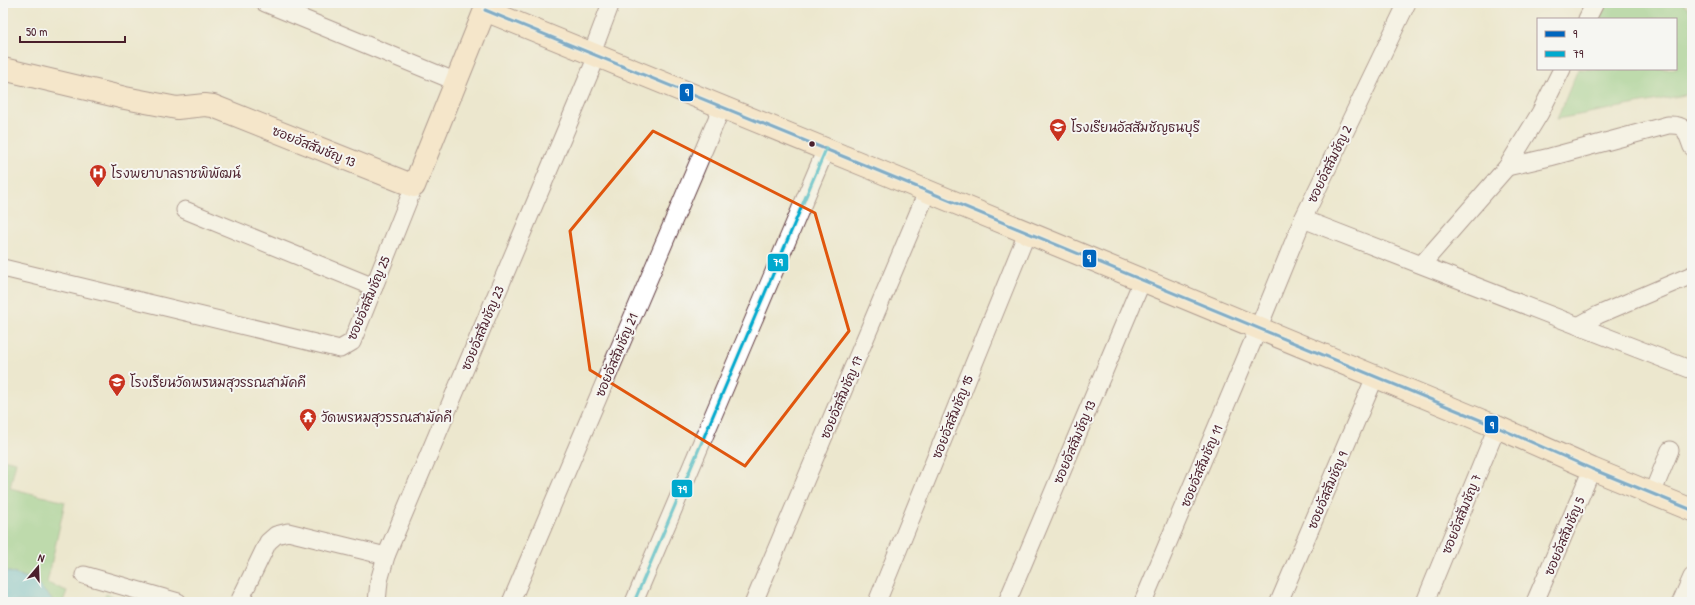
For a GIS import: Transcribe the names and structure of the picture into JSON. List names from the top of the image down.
{
  "streets": {
    "street": [
      "ซอยอัสสัมชัญ 13",
      "ซอยอัสสัมชัญ 2",
      "ซอยอัสสัมชัญ 25",
      "ซอยอัสสัมชัญ 23",
      "ซอยอัสสัมชัญ 21",
      "ซอยอัสสัมชัญ 17",
      "ซอยอัสสัมชัญ 15",
      "ซอยอัสสัมชัญ 11",
      "ซอยอัสสัมชัญ 9",
      "ซอยอัสสัมชัญ 7",
      "ซอยอัสสัมชัญ 5"
    ]
  },
  "crossings": [
    ["ซอยอัสสัมชัญ 13", "ซอยอัสสัมชัญ 25"],
    ["ซอยอัสสัมชัญ 2", "ซอยอัสสัมชัญ 11"]
  ],
  "places": {
    "school or university": ["โรงเรียนอัสสัมชัญธนบุรี", "โรงเรียนวัดพรหมสุวรรณสามัคคี"],
    "hospital": ["โรงพยาบาลราชพิพัฒน์"],
    "temple": ["วัดพรหมสุวรรณสามัคคี"]
  },
  "lines": ["transit line 9", "transit line 79"],
  "legend": ["9", "79"],
  "scale_bar": "50 m",
  "north": "top"
}
